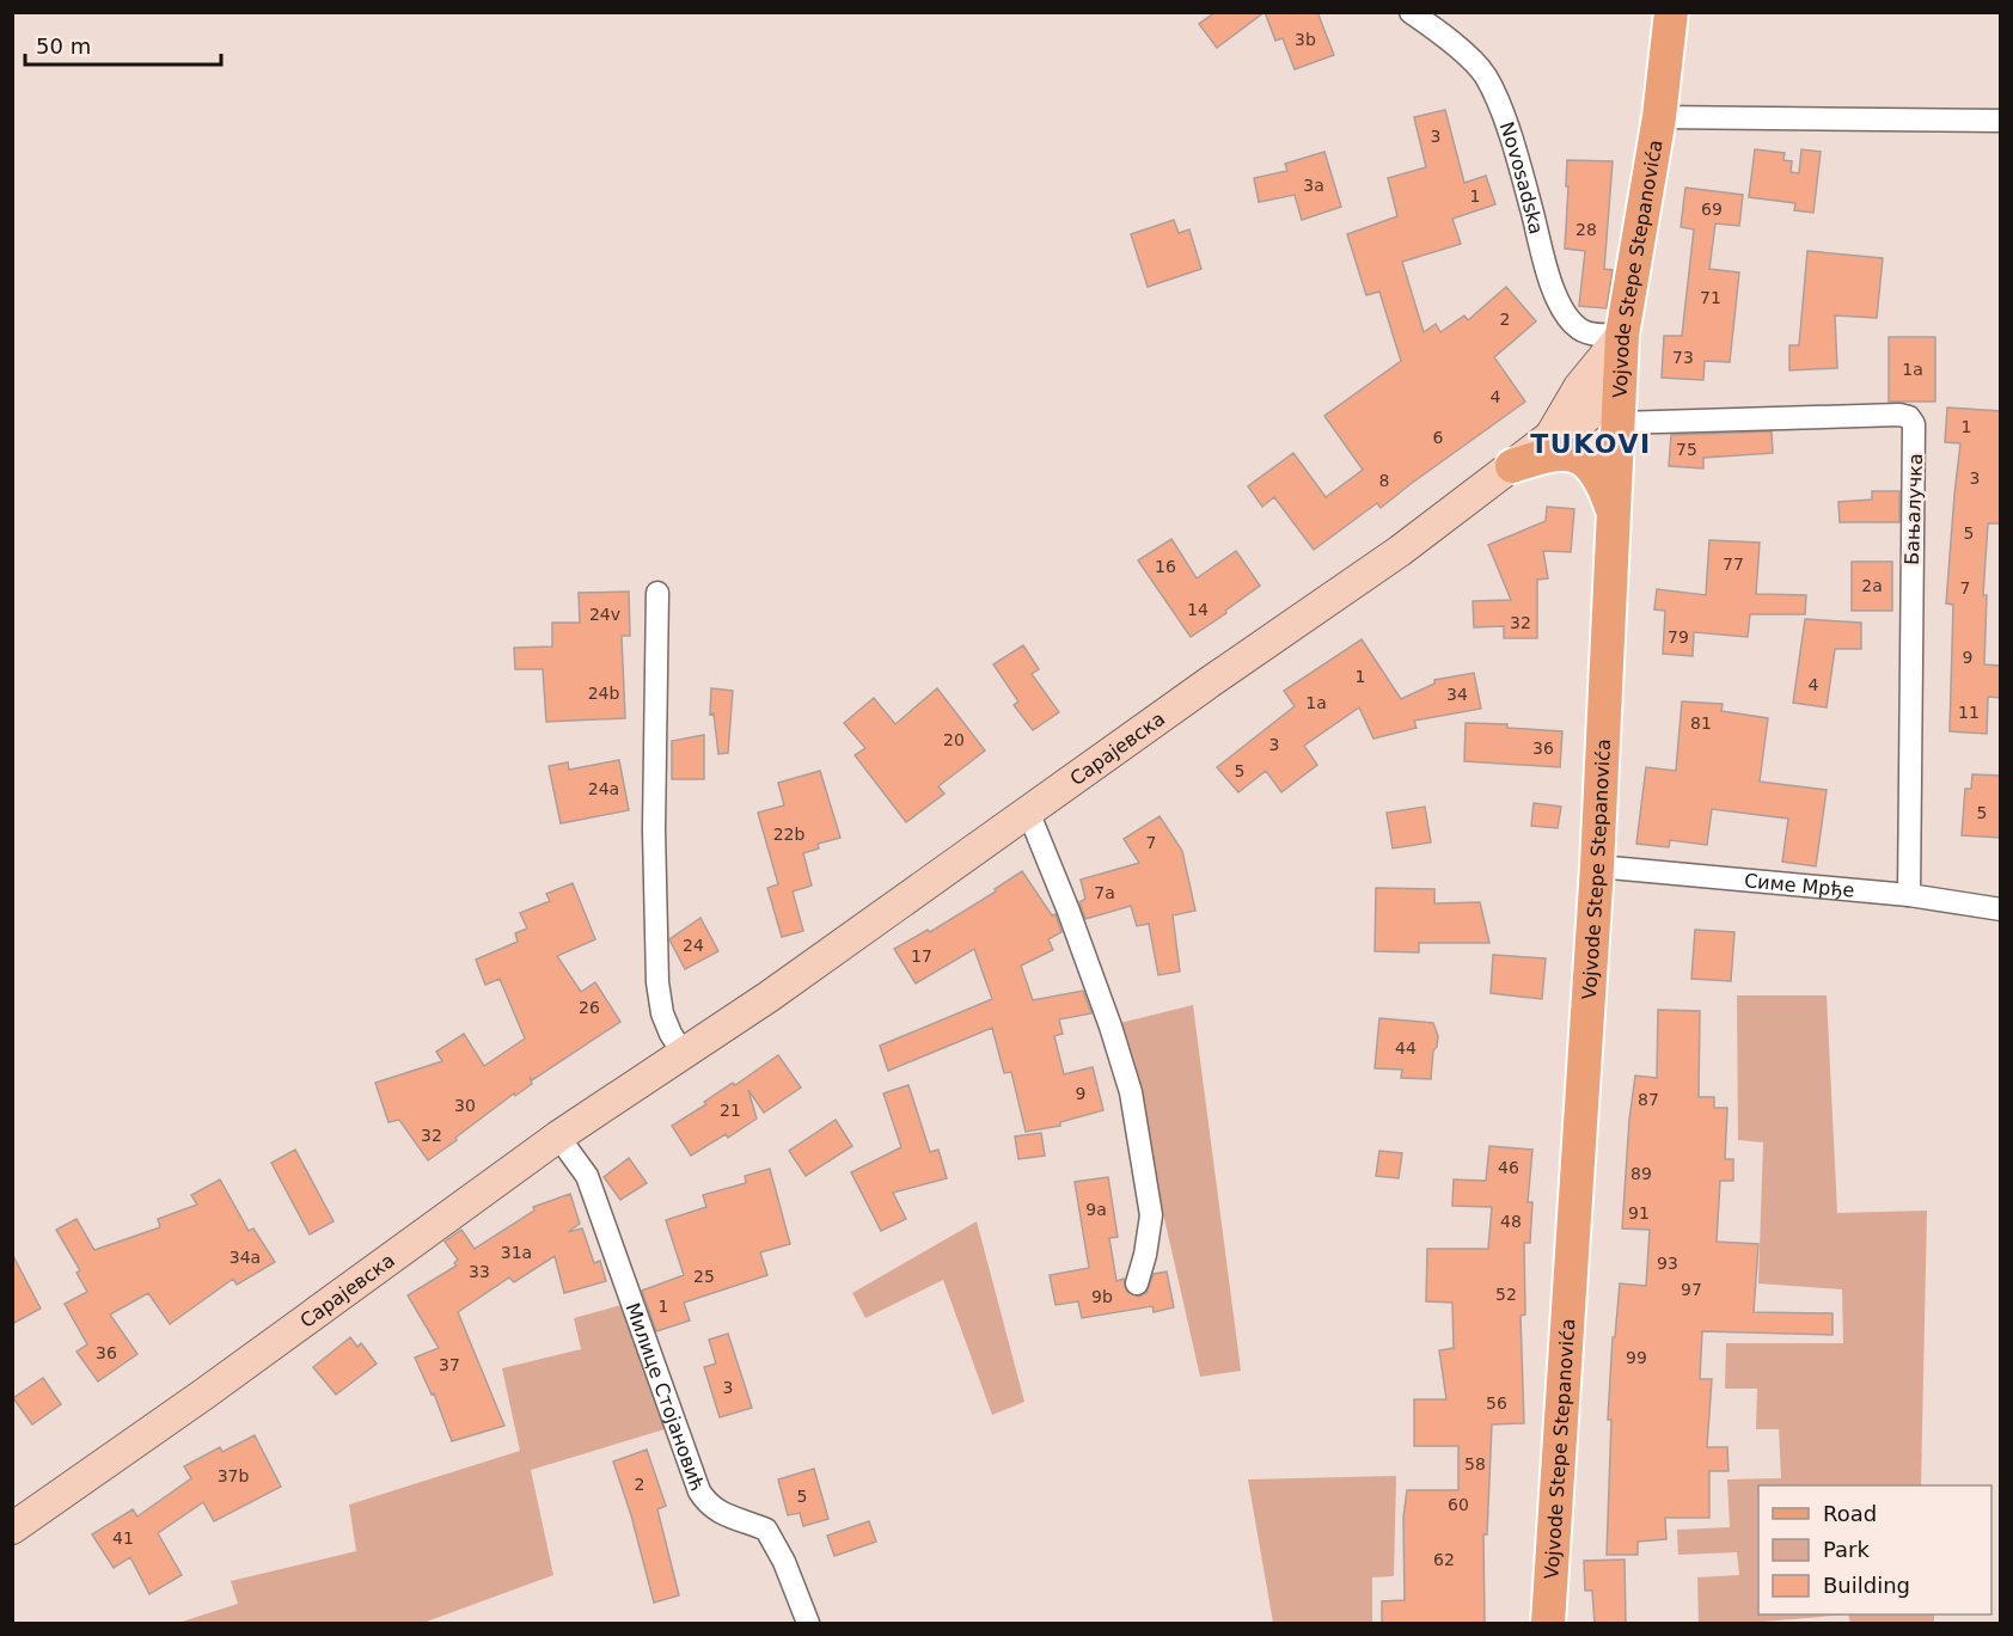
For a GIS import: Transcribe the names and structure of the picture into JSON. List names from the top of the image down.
{
  "streets": {
    "main road": ["Vojvode Stepe Stepanovića", "Сарајевска"],
    "street": [
      "Novosadska",
      "Бањалучка",
      "Симе Мрђе",
      "Милице Стојановић"
    ]
  },
  "crossings": [
    ["Novosadska", "Vojvode Stepe Stepanovića"],
    ["Vojvode Stepe Stepanovića", "Бањалучка"],
    ["Vojvode Stepe Stepanovića", "Сарајевска"],
    ["Vojvode Stepe Stepanovića", "Симе Мрђе"],
    ["Бањалучка", "Симе Мрђе"],
    ["Сарајевска", "Милице Стојановић"]
  ],
  "districts": ["TUKOVI"],
  "house_numbers": [
    "3b",
    "3",
    "3a",
    "1",
    "69",
    "28",
    "71",
    "2",
    "73",
    "1a",
    "4",
    "1",
    "6",
    "75",
    "3",
    "8",
    "5",
    "77",
    "16",
    "2a",
    "7",
    "14",
    "24v",
    "32",
    "79",
    "9",
    "1",
    "4",
    "24b",
    "34",
    "1a",
    "11",
    "81",
    "20",
    "3",
    "36",
    "5",
    "24a",
    "5",
    "22b",
    "7",
    "7a",
    "24",
    "17",
    "26",
    "44",
    "9",
    "87",
    "30",
    "21",
    "32",
    "46",
    "89",
    "9a",
    "91",
    "48",
    "31a",
    "34a",
    "93",
    "33",
    "25",
    "97",
    "52",
    "9b",
    "1",
    "36",
    "99",
    "37",
    "3",
    "56",
    "58",
    "37b",
    "2",
    "5",
    "60",
    "41",
    "62"
  ],
  "legend": ["Road", "Park", "Building"],
  "scale_bar": "50 m"
}
